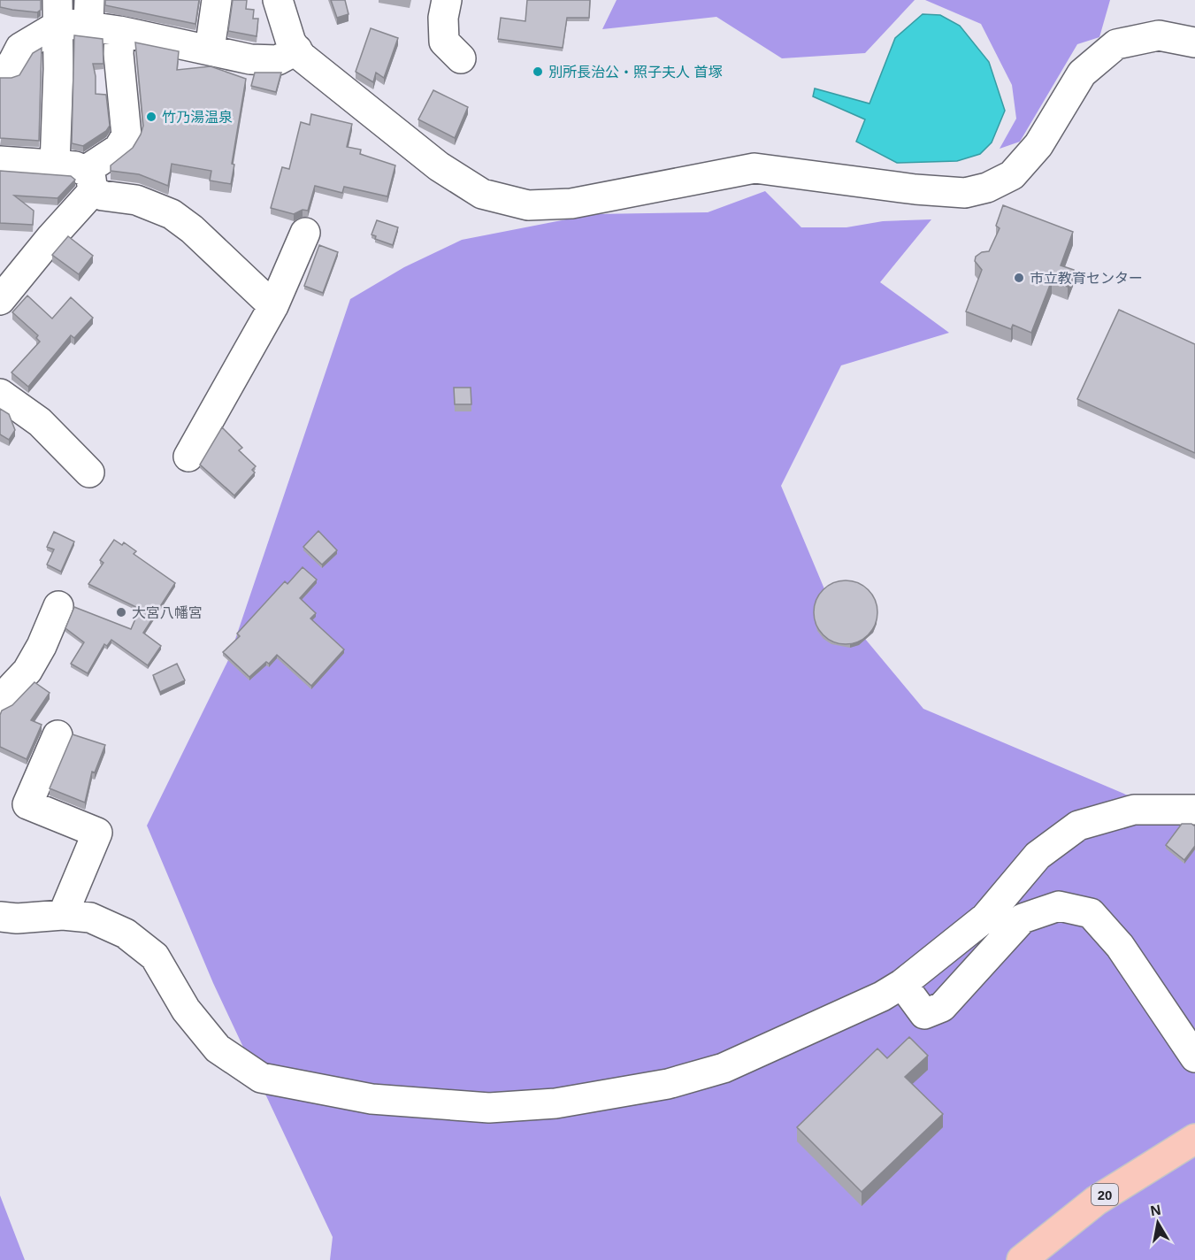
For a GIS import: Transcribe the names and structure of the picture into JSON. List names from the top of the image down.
{
  "streets": {
    "main road": ["20"]
  },
  "places": [
    "別所長治公・照子夫人 首塚",
    "竹乃湯温泉",
    "市立教育センター",
    "大宮八幡宮"
  ],
  "north": "top"
}
